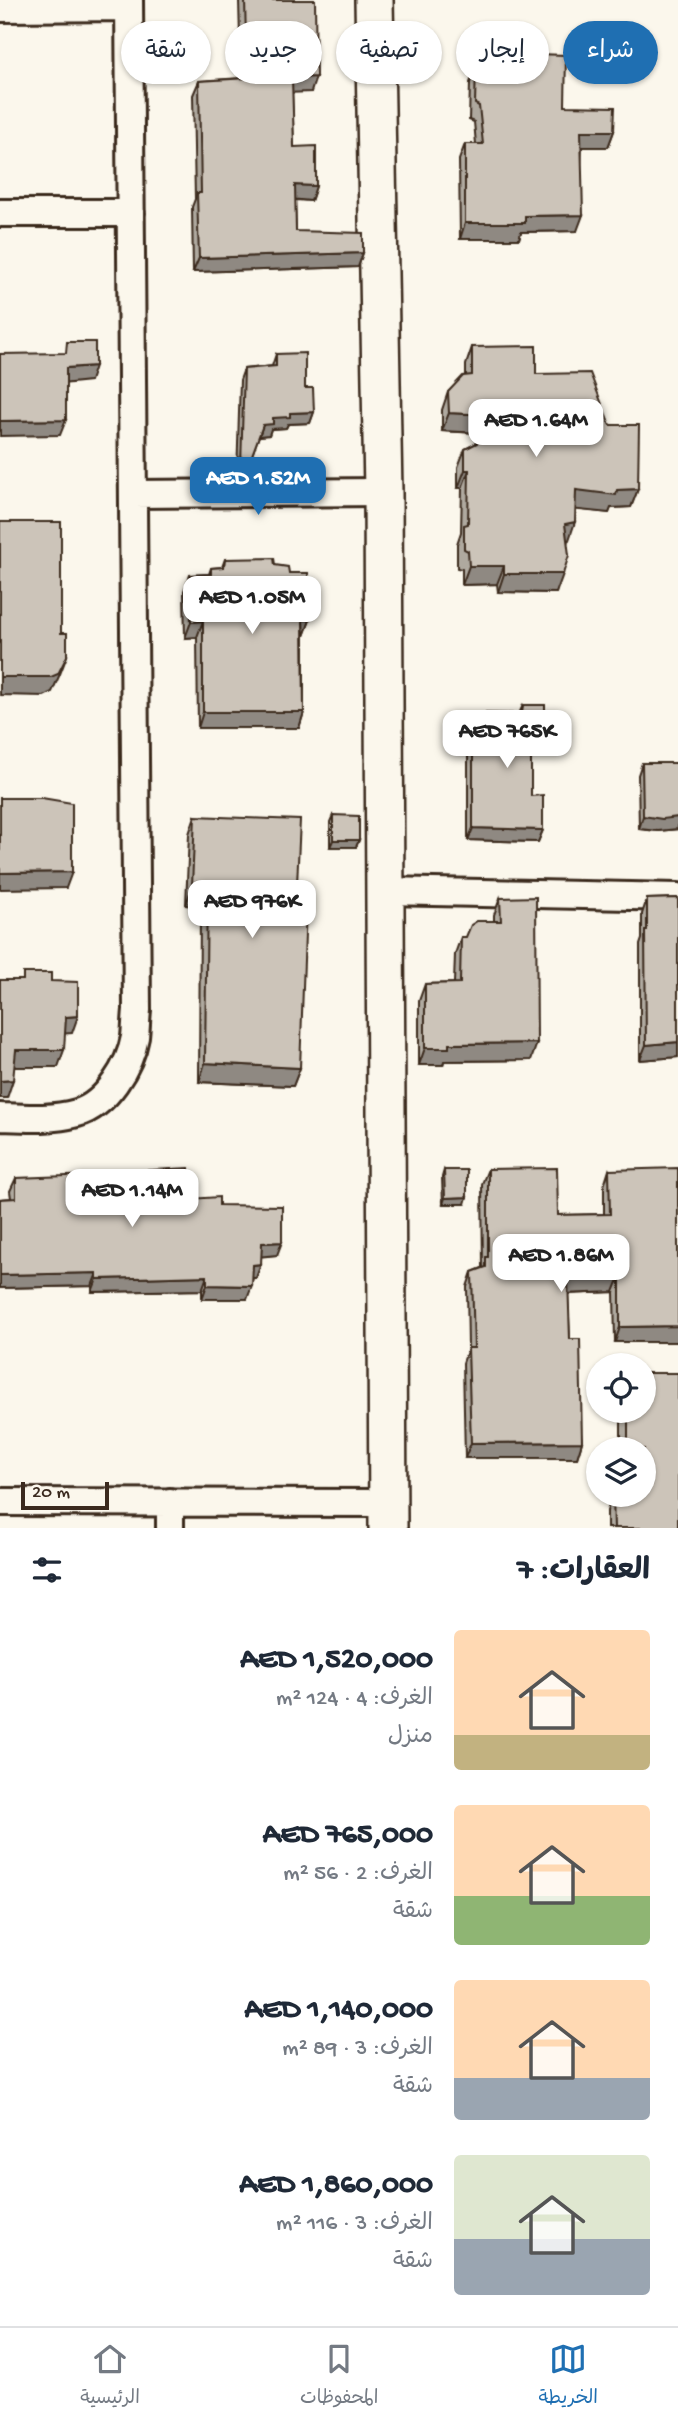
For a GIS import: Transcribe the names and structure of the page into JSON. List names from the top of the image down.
{
  "scale_bar": "20 m",
  "page": {
    "chip": [
      "شراء",
      "إيجار",
      "تصفية",
      "جديد",
      "شقة"
    ],
    "price": [
      "AED 1.64M",
      "AED 1.52M",
      "AED 1.05M",
      "AED 765K",
      "AED 976K",
      "AED 1.14M",
      "AED 1.86M"
    ],
    "scale": "20 m",
    "heading": "العقارات: 7",
    "list": [
      {
        "name": "AED 1,520,000",
        "note": "الغرف: 4 · 124 m² · منزل"
      },
      {
        "name": "AED 765,000",
        "note": "الغرف: 2 · 56 m² · شقة"
      },
      {
        "name": "AED 1,140,000",
        "note": "الغرف: 3 · 89 m² · شقة"
      },
      {
        "name": "AED 1,860,000",
        "note": "الغرف: 3 · 116 m² · شقة"
      }
    ],
    "tabs": ["الخريطة", "المحفوظات", "الرئيسية"]
  }
}
